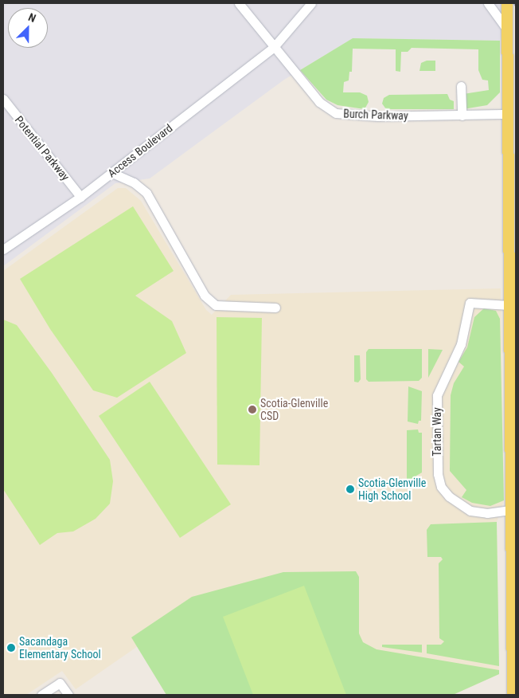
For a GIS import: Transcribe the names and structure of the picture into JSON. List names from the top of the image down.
{
  "streets": {
    "street": [
      "Burch Parkway",
      "Potential Parkway",
      "Access Boulevard",
      "Tartan Way"
    ]
  },
  "crossings": [
    ["Burch Parkway", "Access Boulevard"],
    ["Potential Parkway", "Access Boulevard"]
  ],
  "places": ["Scotia-Glenville CSD", "Scotia-Glenville High School", "Sacandaga Elementary School"],
  "north": "top right"
}
